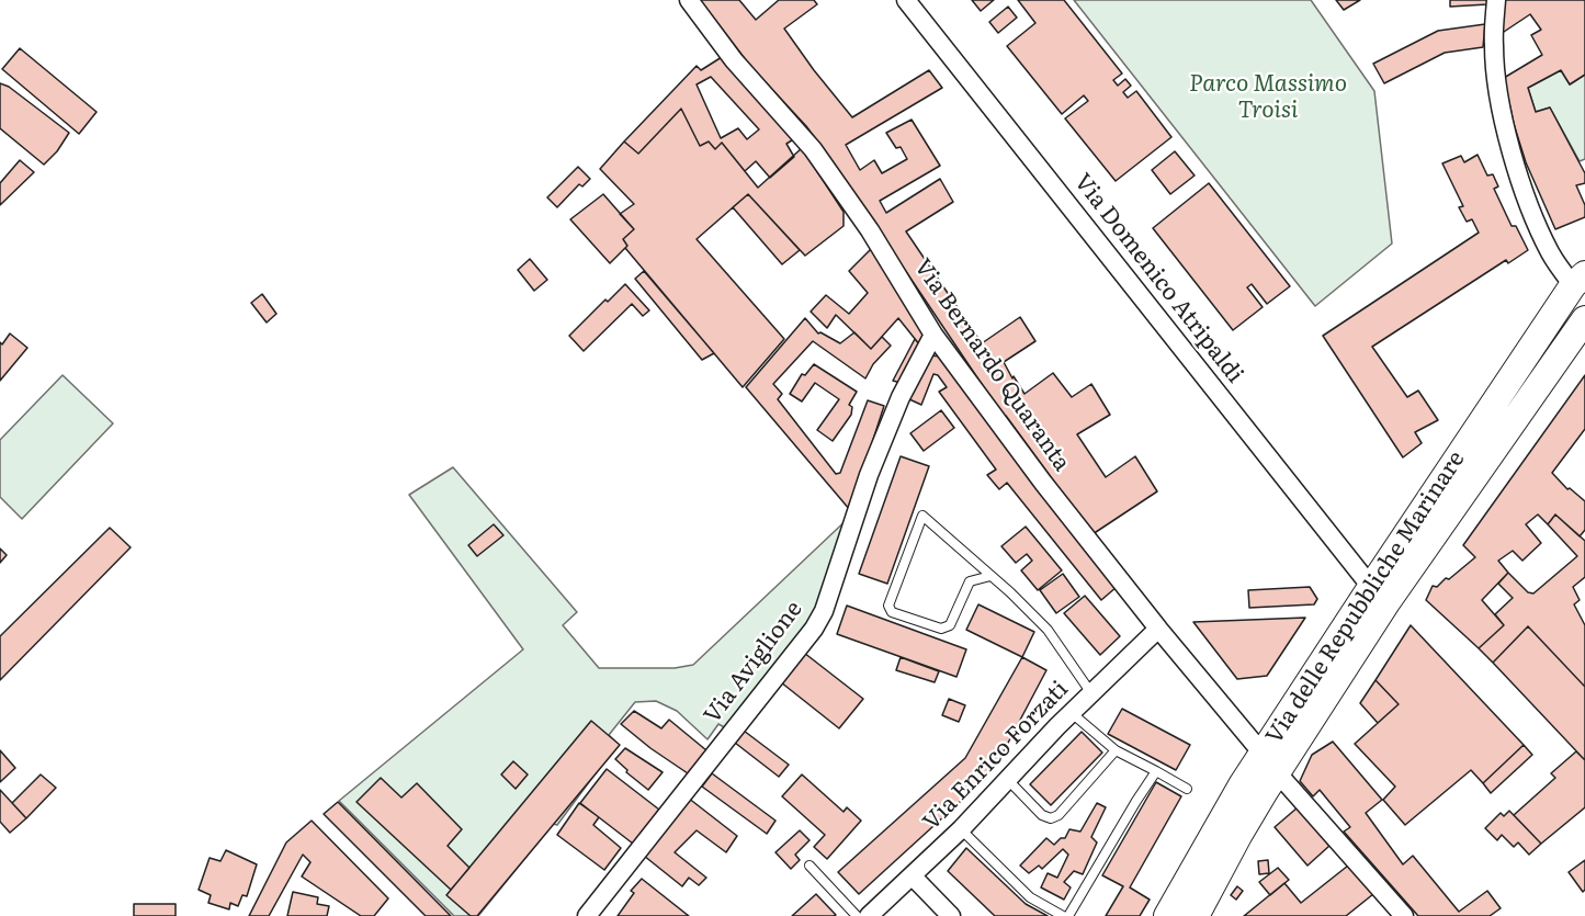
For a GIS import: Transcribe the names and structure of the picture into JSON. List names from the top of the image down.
{
  "streets": {
    "main road": ["Via delle Repubbliche Marinare"],
    "street": [
      "Via Domenico Atripaldi",
      "Via Bernardo Quaranta",
      "Via Aviglione",
      "Via Enrico Forzati"
    ]
  },
  "crossings": [
    ["Via Domenico Atripaldi", "Via delle Repubbliche Marinare"],
    ["Via Bernardo Quaranta", "Via delle Repubbliche Marinare"],
    ["Via Bernardo Quaranta", "Via Aviglione"],
    ["Via Bernardo Quaranta", "Via Enrico Forzati"]
  ],
  "parks": ["Parco Massimo Troisi"]
}
